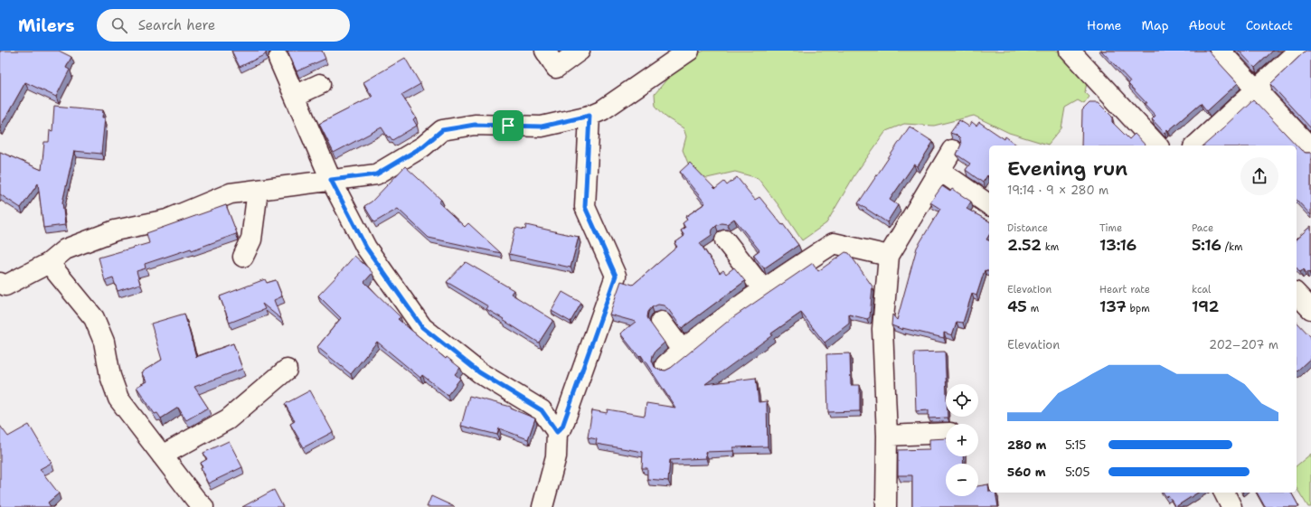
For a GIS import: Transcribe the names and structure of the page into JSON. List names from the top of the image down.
{
  "page": {
    "header": "Milers",
    "search": "Search here",
    "nav": [
      "Home",
      "Map",
      "About",
      "Contact"
    ],
    "heading": ["Evening run", "19:14 · 9 × 280 m"],
    "stats": [
      ["Distance", "2.52 km"],
      ["Time", "13:16"],
      ["Pace", "5:16 /km"],
      ["Elevation", "45 m"],
      ["Heart rate", "137 bpm"],
      ["kcal", "192"]
    ],
    "chart": ["Elevation", "202–207 m"],
    "map_buttons": ["+", "−"],
    "list": [
      {
        "name": "280 m",
        "note": "5:15"
      },
      {
        "name": "560 m",
        "note": "5:05"
      }
    ]
  }
}
